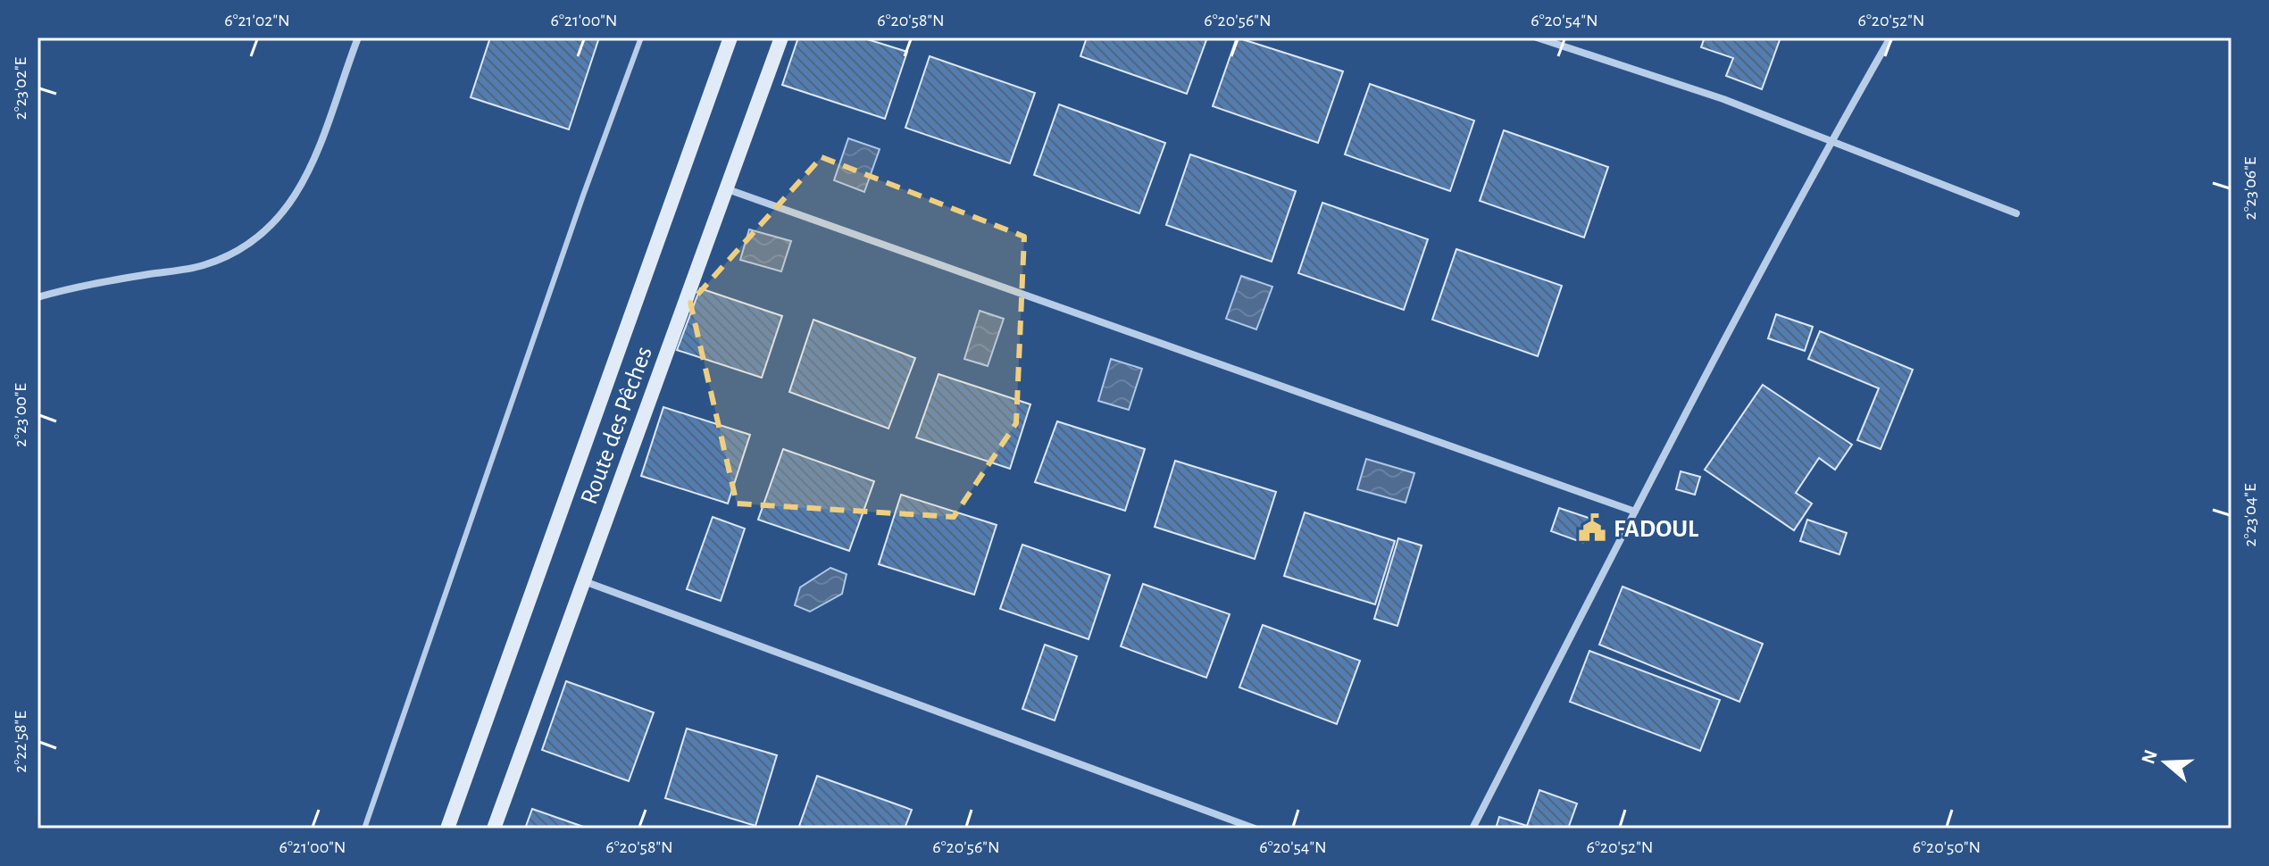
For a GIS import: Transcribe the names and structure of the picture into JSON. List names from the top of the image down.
{
  "streets": {
    "main road": ["Route des Pêches"]
  },
  "places": {
    "public building": ["FADOUL"]
  },
  "north": "left",
  "coordinates": [
    "6°21'02\"N",
    "6°21'00\"N",
    "6°20'58\"N",
    "6°20'56\"N",
    "6°20'54\"N",
    "6°20'52\"N",
    "2°23'02\"E",
    "2°23'06\"E",
    "2°23'00\"E",
    "2°23'04\"E",
    "2°22'58\"E",
    "6°20'50\"N"
  ]
}
